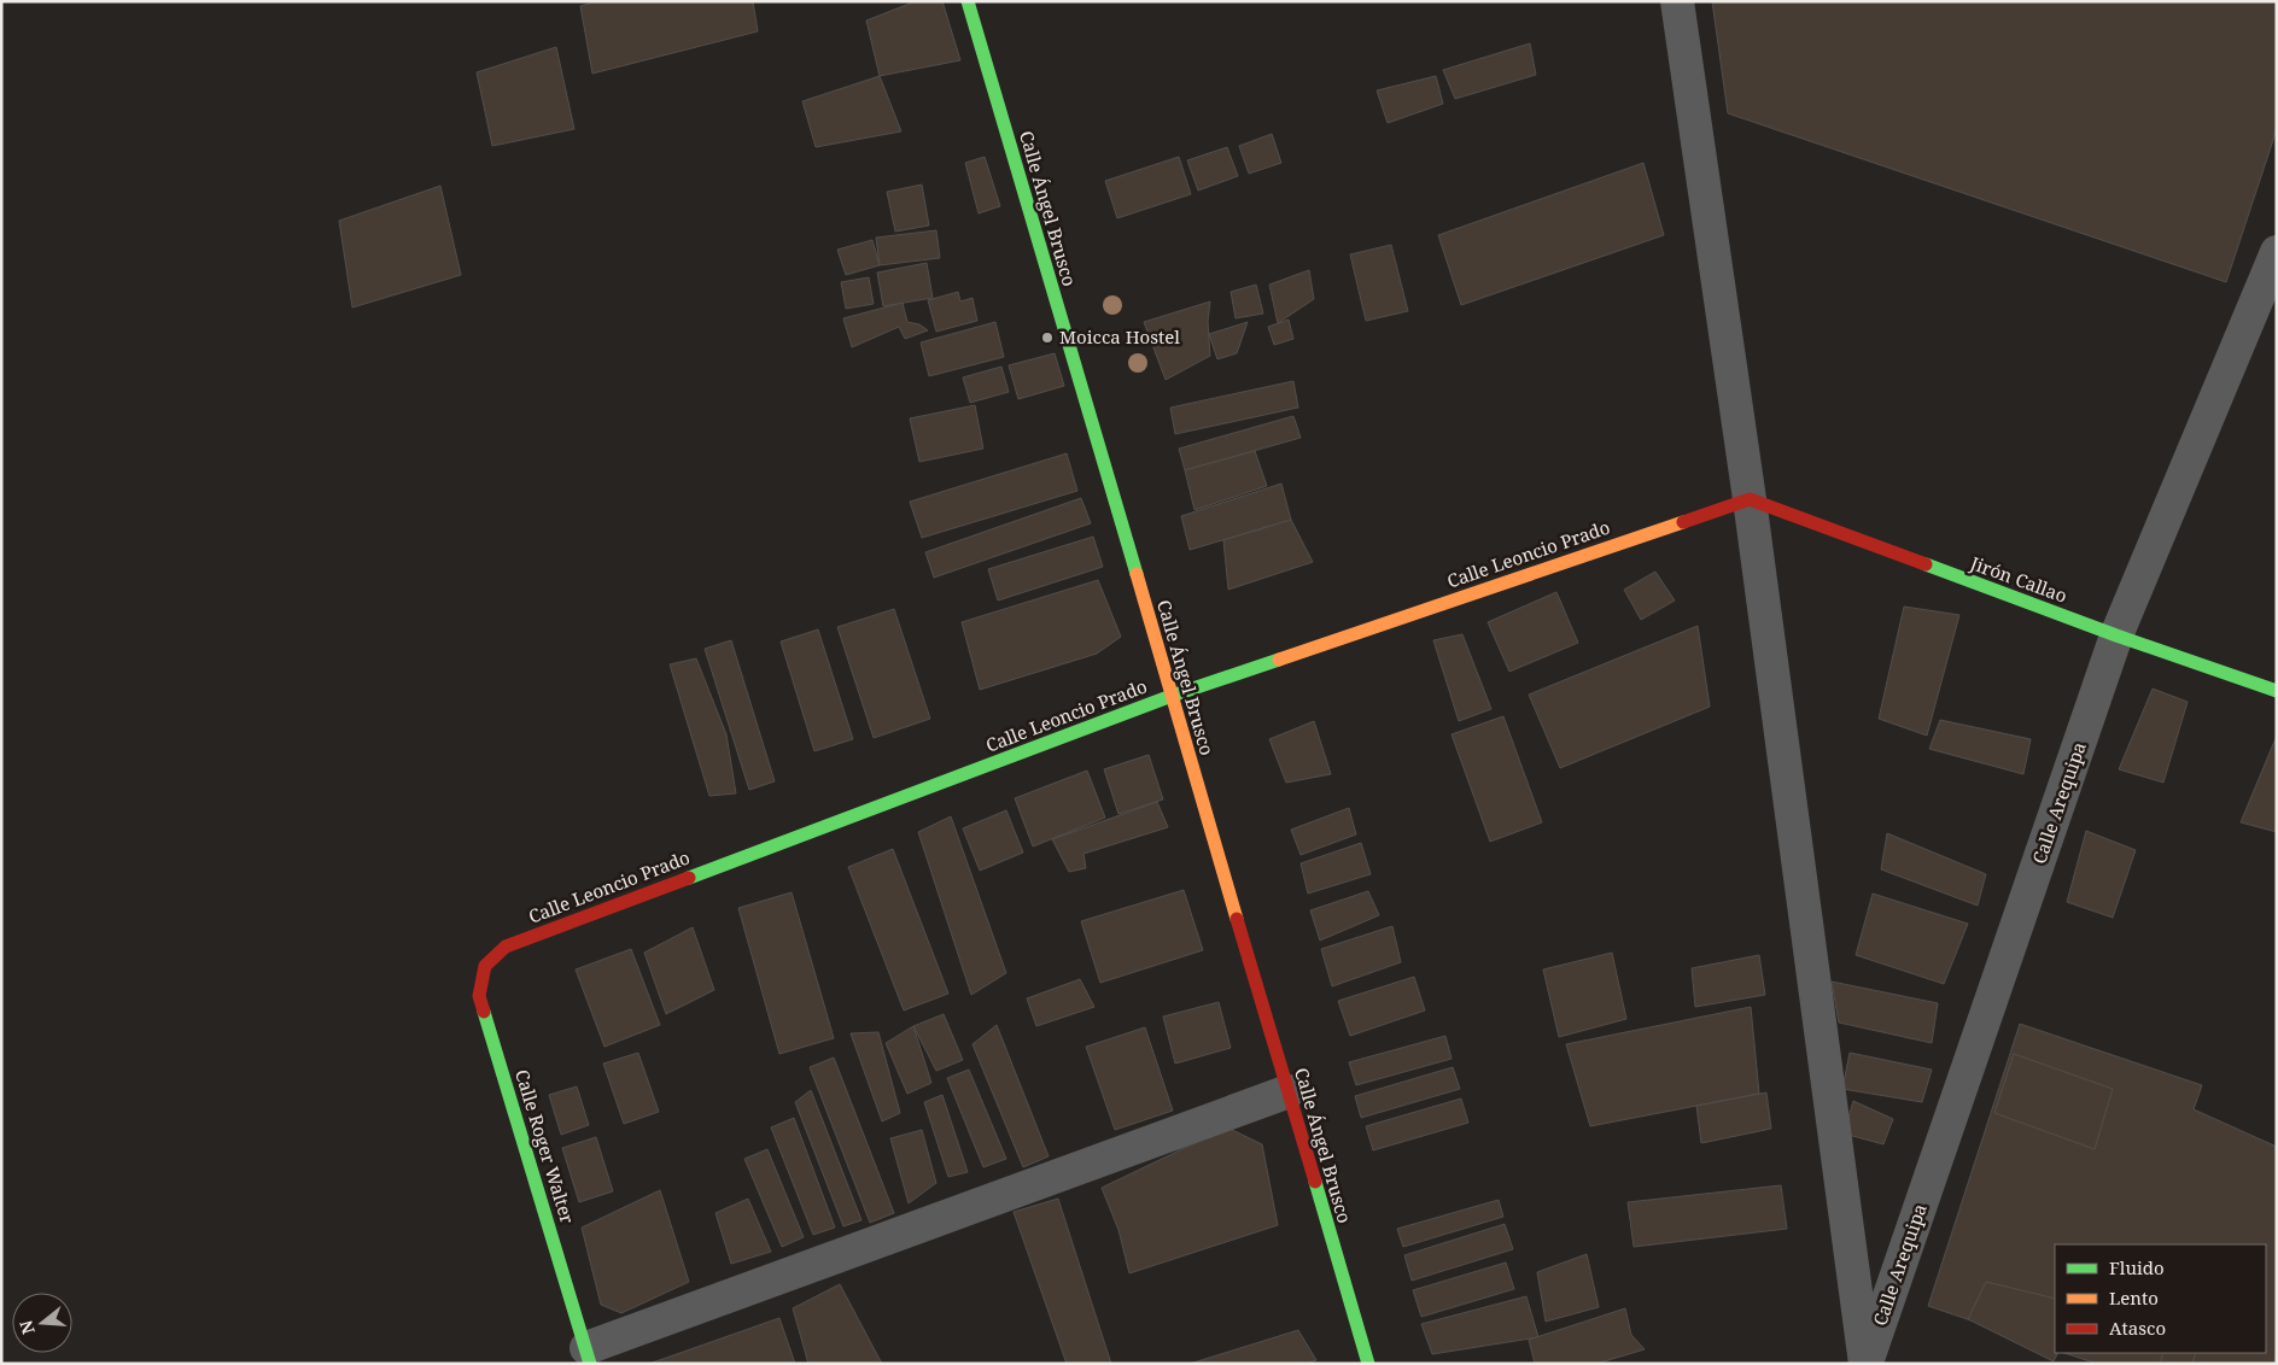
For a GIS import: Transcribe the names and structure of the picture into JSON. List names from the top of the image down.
{
  "streets": {
    "street": [
      "Calle Ángel Brusco",
      "Calle Leoncio Prado",
      "Jirón Callao",
      "Calle Arequipa",
      "Calle Roger Walter"
    ]
  },
  "crossings": [
    ["Calle Ángel Brusco", "Calle Leoncio Prado"],
    ["Calle Leoncio Prado", "Jirón Callao"],
    ["Calle Leoncio Prado", "Calle Roger Walter"],
    ["Jirón Callao", "Calle Arequipa"]
  ],
  "places": ["Moicca Hostel"],
  "legend": ["Fluido", "Lento", "Atasco"],
  "north": "left"
}
